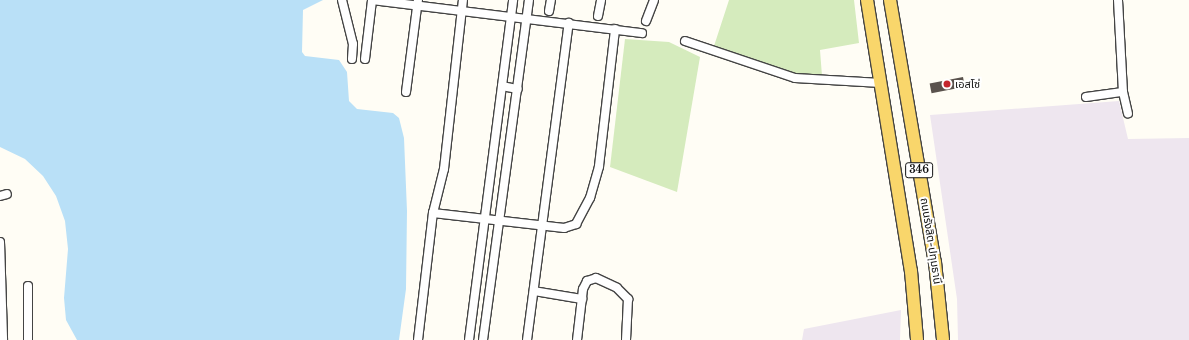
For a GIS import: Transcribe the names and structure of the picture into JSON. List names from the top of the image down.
{
  "streets": {
    "main road": ["346", "ถนนรังสิต-ปทุมธานี"]
  },
  "places": ["เอสโซ่"]
}
